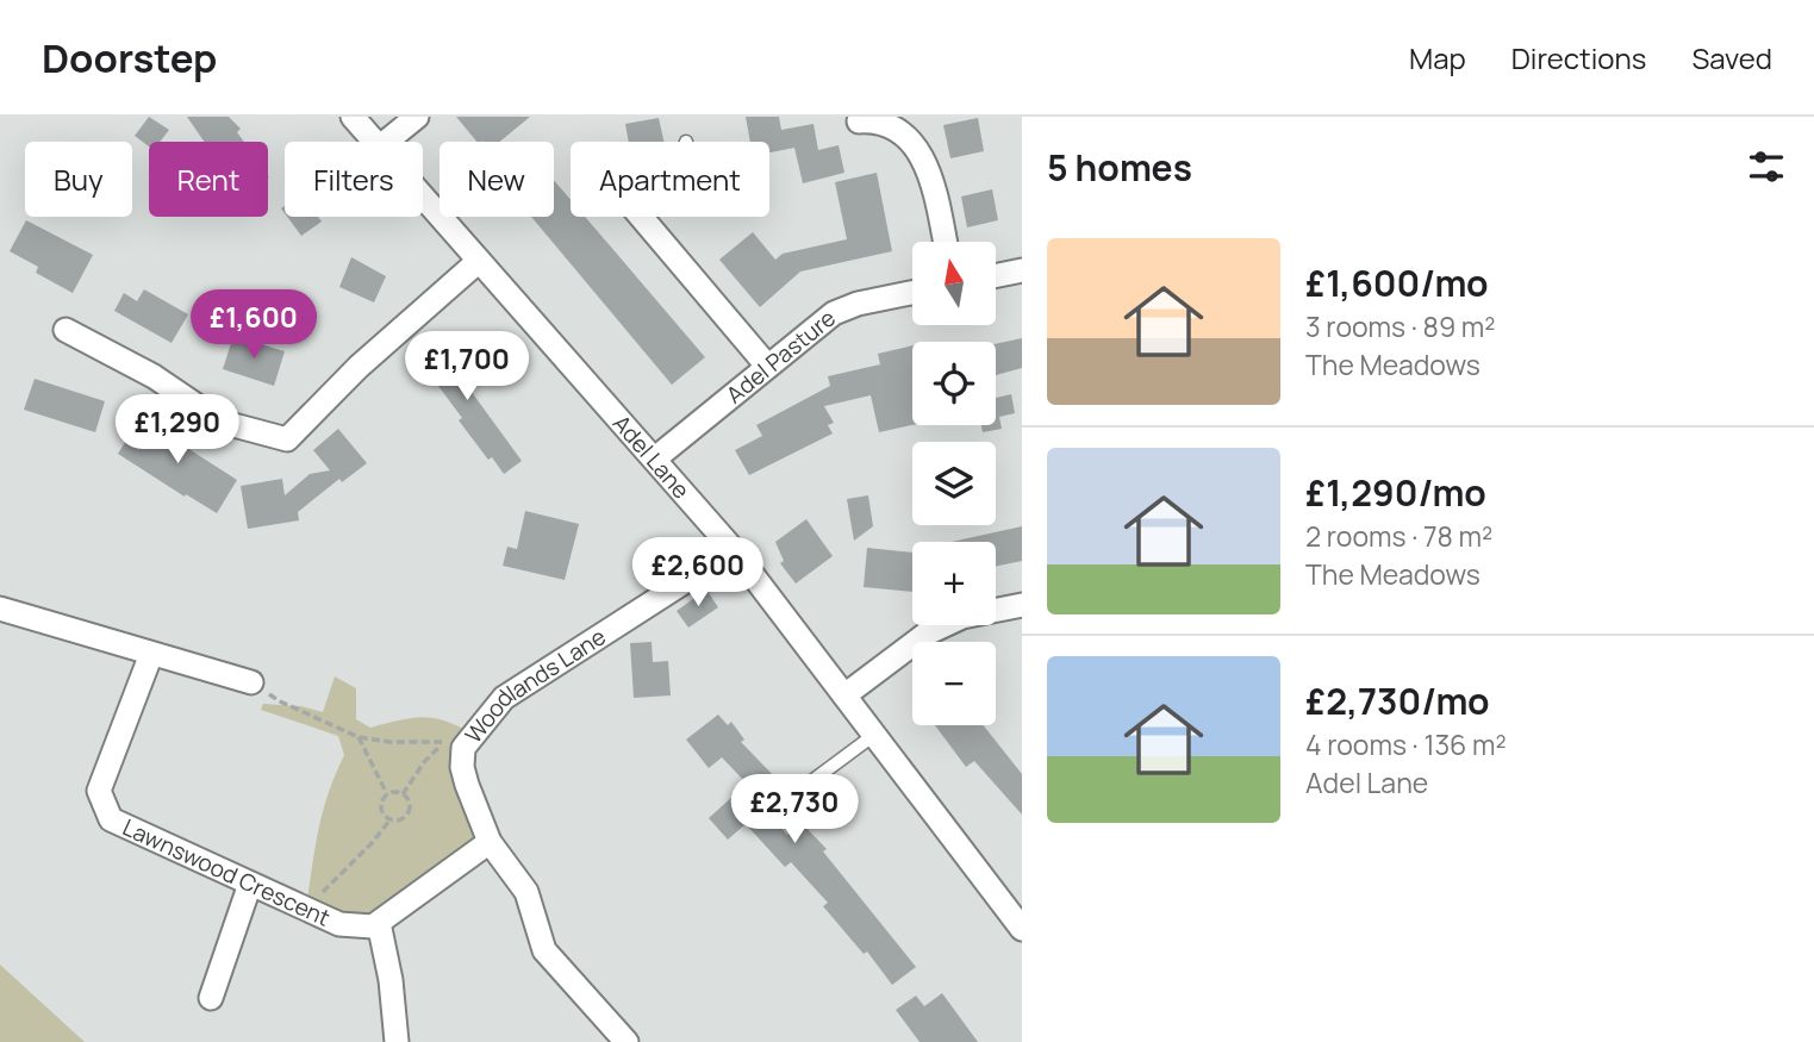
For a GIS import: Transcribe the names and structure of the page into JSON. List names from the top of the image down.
{
  "streets": {
    "street": [
      "Adel Pasture",
      "Adel Lane",
      "Woodlands Lane",
      "Lawnswood Crescent"
    ]
  },
  "crossings": [
    ["Adel Pasture", "Adel Lane"],
    ["Adel Lane", "Woodlands Lane"]
  ],
  "north": "top",
  "page": {
    "header": "Doorstep",
    "nav": ["Map", "Directions", "Saved"],
    "heading": "5 homes",
    "chip": [
      "Buy",
      "Rent",
      "Filters",
      "New",
      "Apartment"
    ],
    "list": [
      {
        "name": "£1,600/mo",
        "note": "3 rooms · 89 m² · The Meadows"
      },
      {
        "name": "£1,290/mo",
        "note": "2 rooms · 78 m² · The Meadows"
      },
      {
        "name": "£2,730/mo",
        "note": "4 rooms · 136 m² · Adel Lane"
      }
    ],
    "map_buttons": ["+", "−"],
    "price": [
      "£1,600",
      "£1,700",
      "£1,290",
      "£2,600",
      "£2,730"
    ]
  }
}
